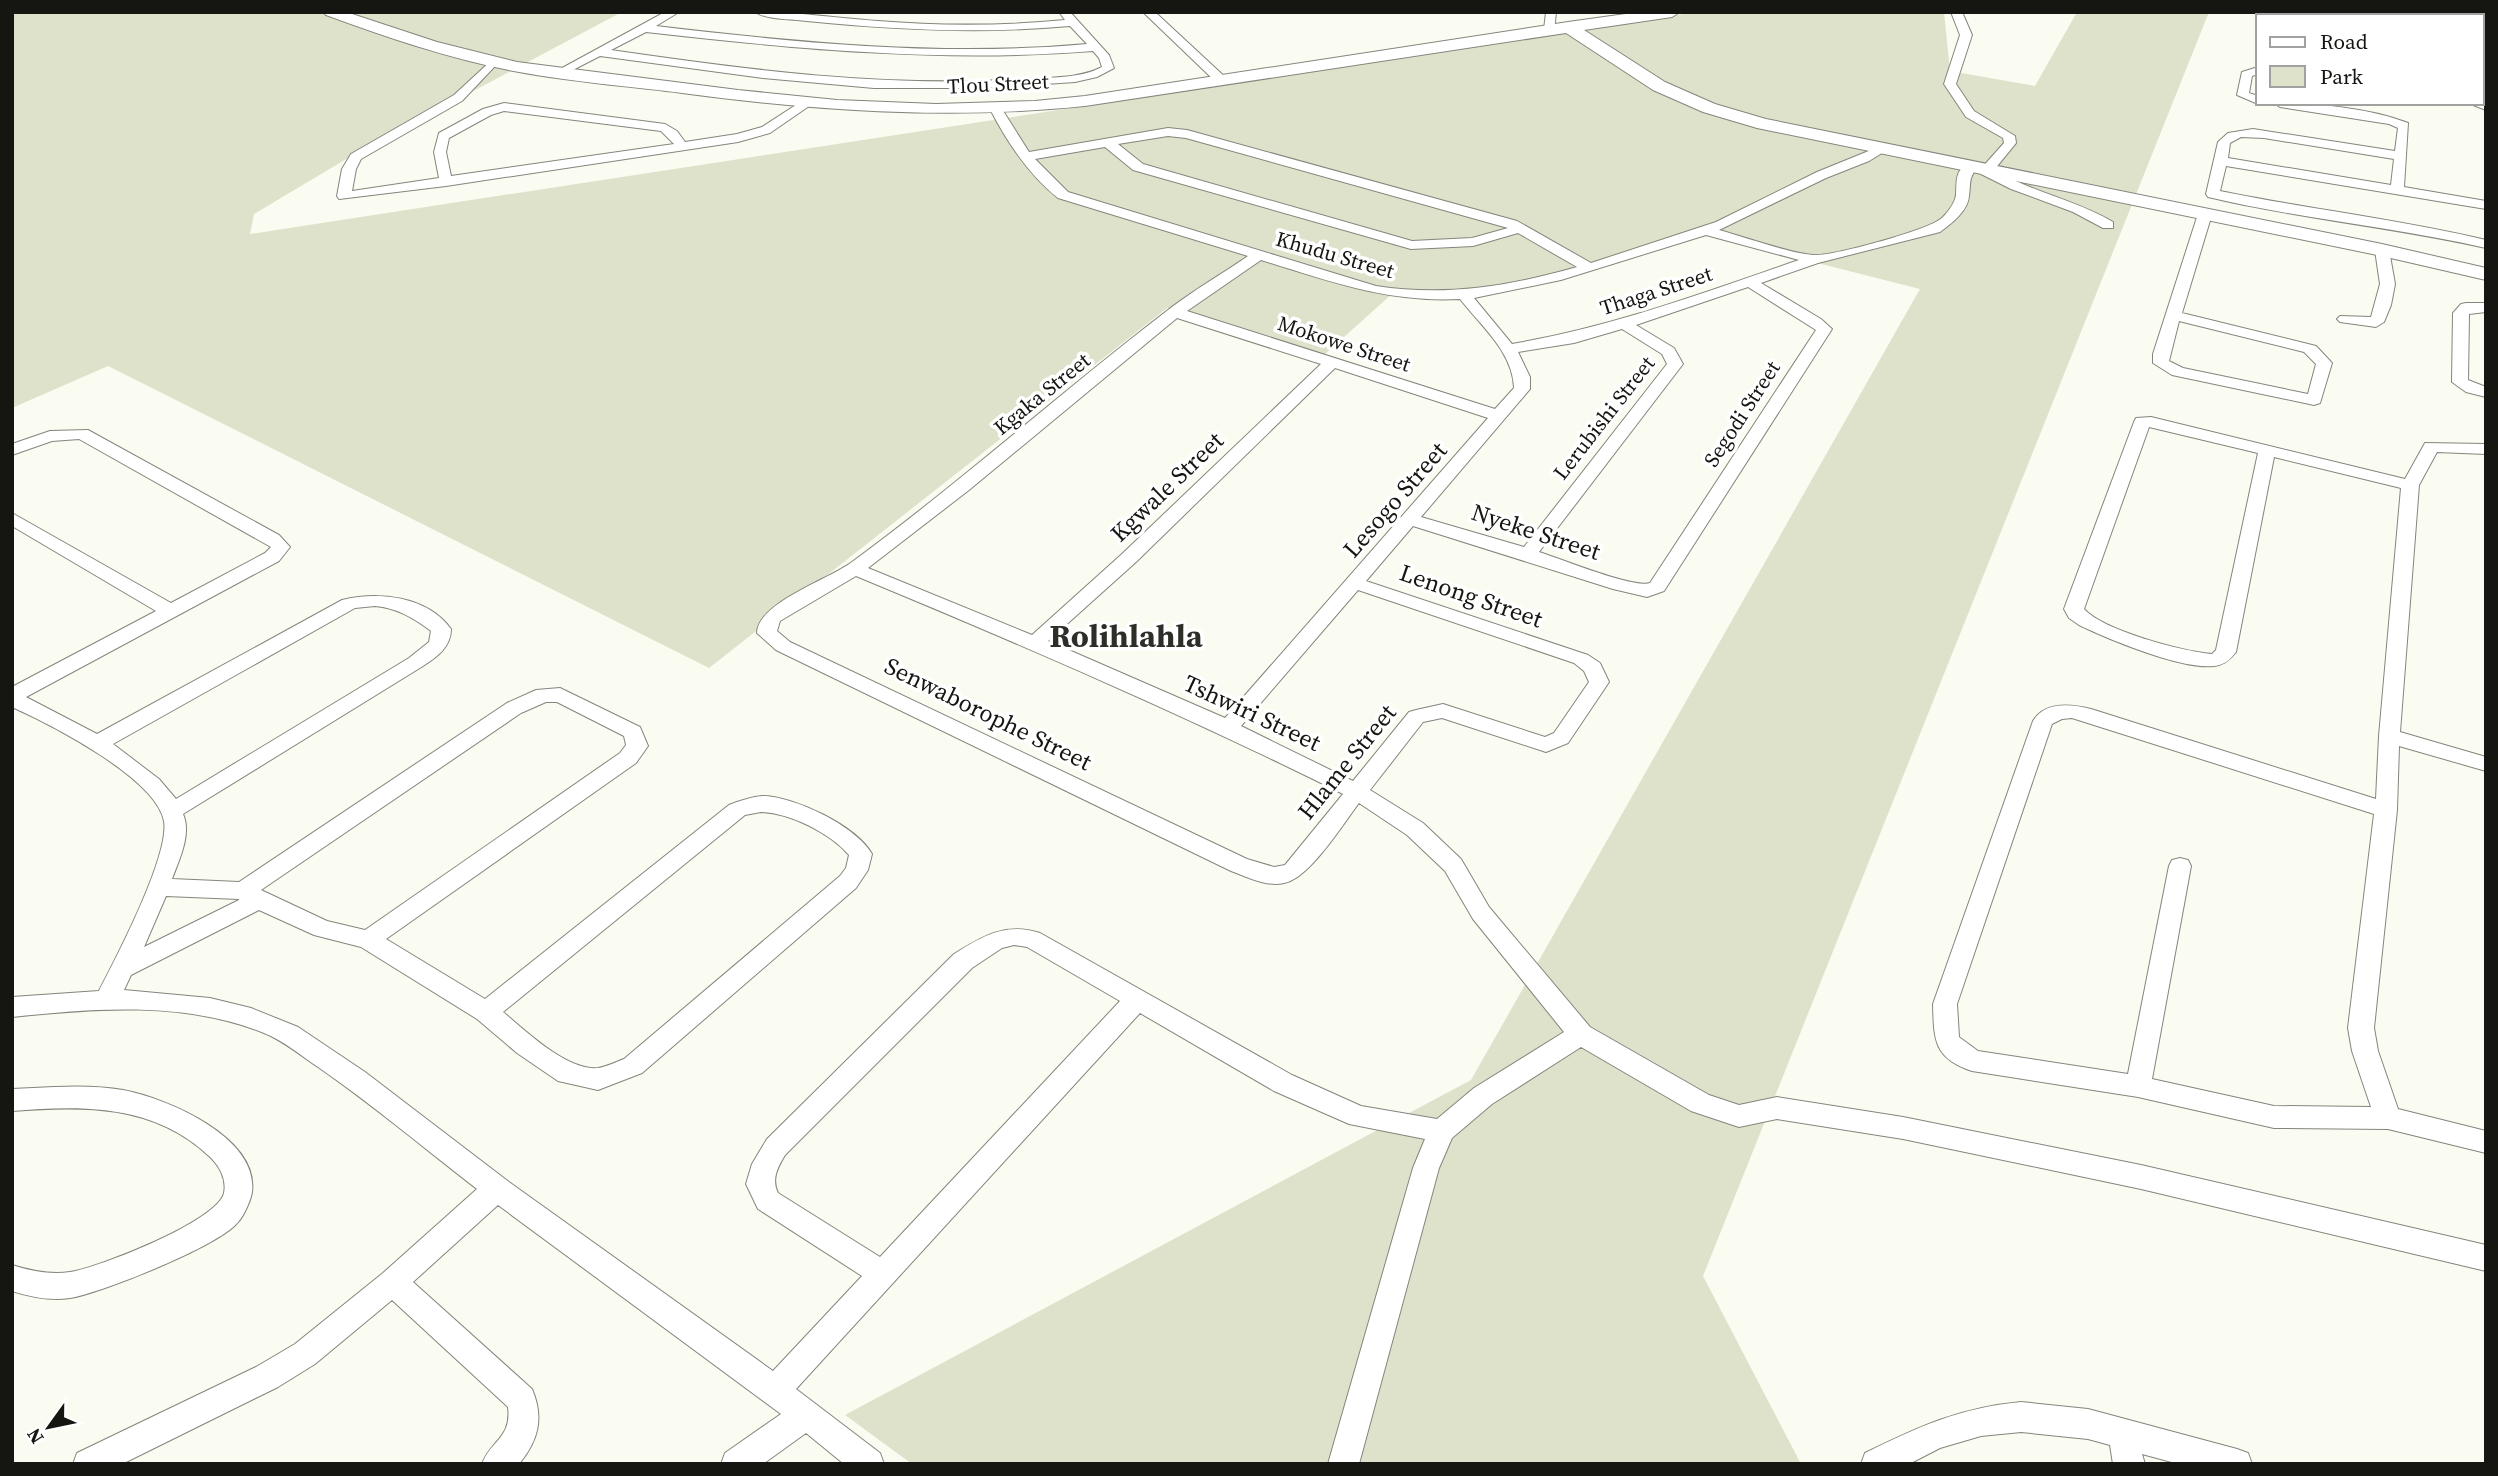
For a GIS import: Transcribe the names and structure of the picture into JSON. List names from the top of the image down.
{
  "streets": {
    "street": [
      "Tlou Street",
      "Khudu Street",
      "Thaga Street",
      "Mokowe Street",
      "Kgaka Street",
      "Segodi Street",
      "Lerubishi Street",
      "Kgwale Street",
      "Lesogo Street",
      "Nyeke Street",
      "Lenong Street",
      "Tshwiri Street",
      "Senwaborophe Street",
      "Hlame Street"
    ]
  },
  "crossings": [
    ["Tlou Street", "Khudu Street"],
    ["Khudu Street", "Kgaka Street"],
    ["Khudu Street", "Lesogo Street"],
    ["Thaga Street", "Segodi Street"],
    ["Thaga Street", "Lerubishi Street"],
    ["Thaga Street", "Lesogo Street"],
    ["Mokowe Street", "Kgaka Street"],
    ["Mokowe Street", "Kgwale Street"],
    ["Mokowe Street", "Lesogo Street"],
    ["Kgaka Street", "Tshwiri Street"],
    ["Kgaka Street", "Senwaborophe Street"],
    ["Segodi Street", "Nyeke Street"],
    ["Lerubishi Street", "Nyeke Street"],
    ["Kgwale Street", "Tshwiri Street"],
    ["Lesogo Street", "Nyeke Street"],
    ["Lesogo Street", "Lenong Street"],
    ["Lesogo Street", "Tshwiri Street"],
    ["Lenong Street", "Hlame Street"],
    ["Tshwiri Street", "Senwaborophe Street"],
    ["Tshwiri Street", "Hlame Street"],
    ["Senwaborophe Street", "Hlame Street"]
  ],
  "districts": ["Rolihlahla"],
  "legend": ["Road", "Park"],
  "north": "bottom left"
}
